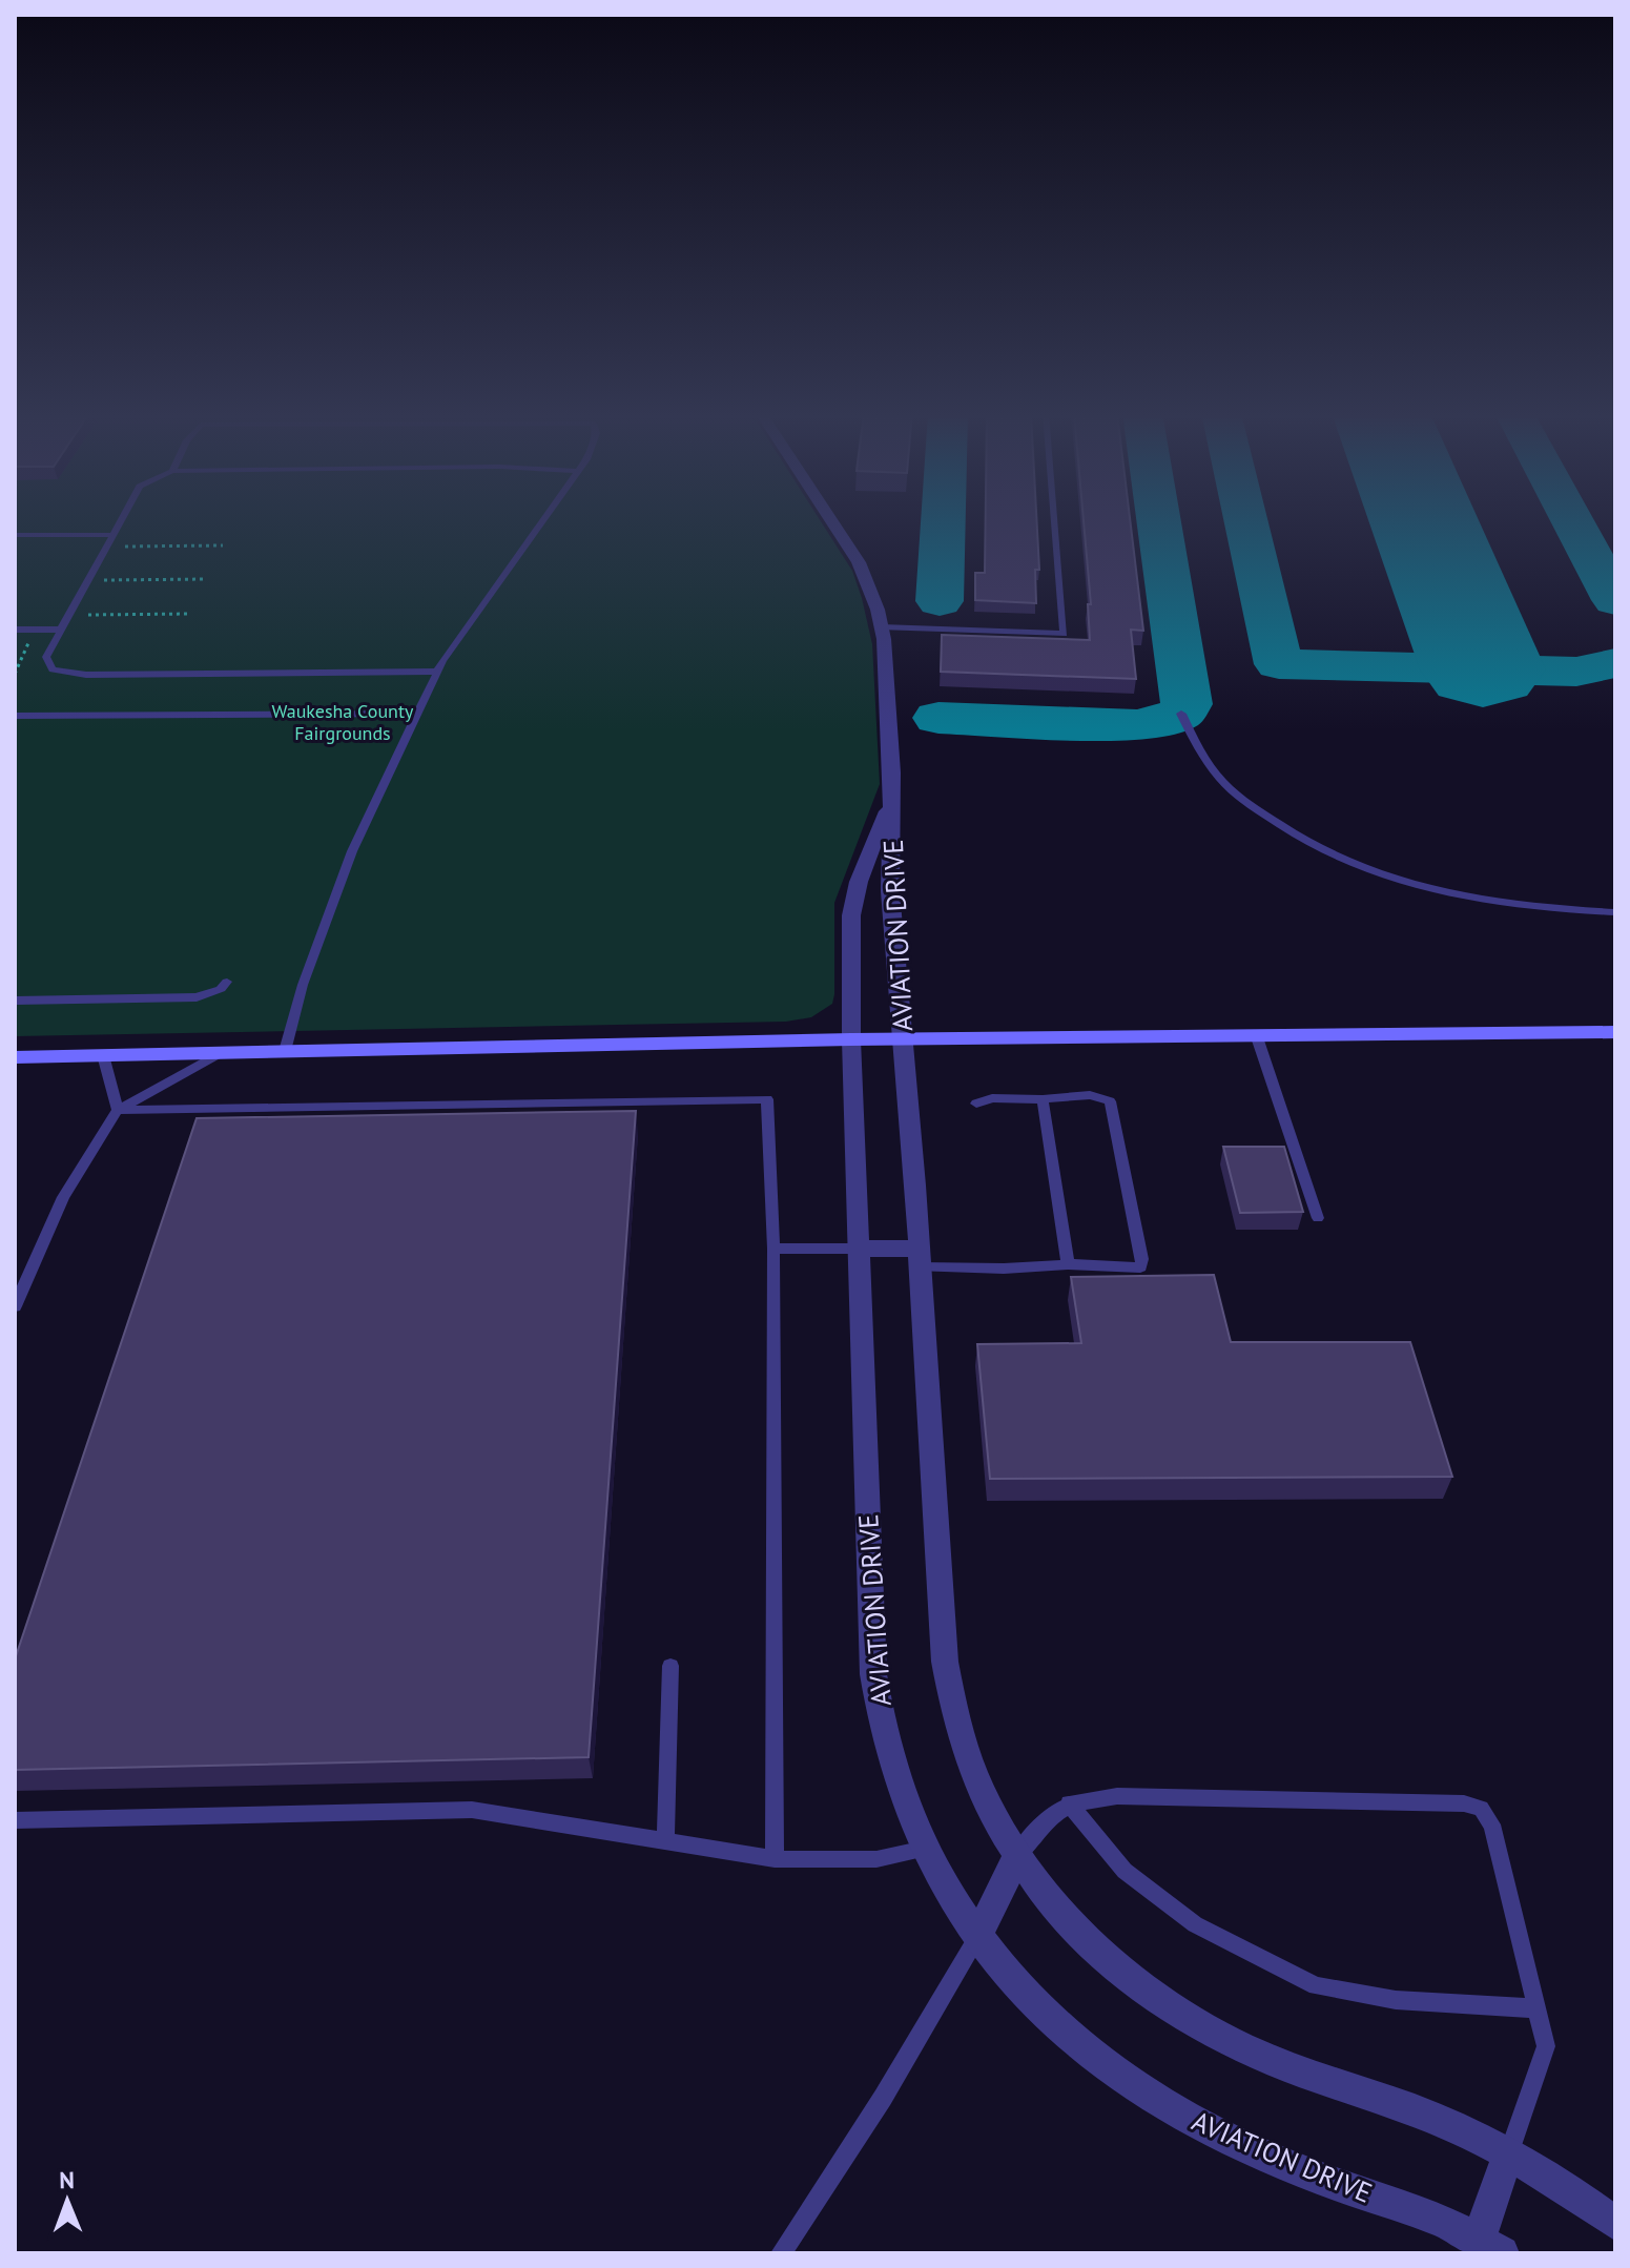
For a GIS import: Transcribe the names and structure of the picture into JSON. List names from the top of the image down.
{
  "streets": {
    "street": ["AVIATION DRIVE"]
  },
  "parks": ["Waukesha County Fairgrounds"],
  "north": "top"
}
